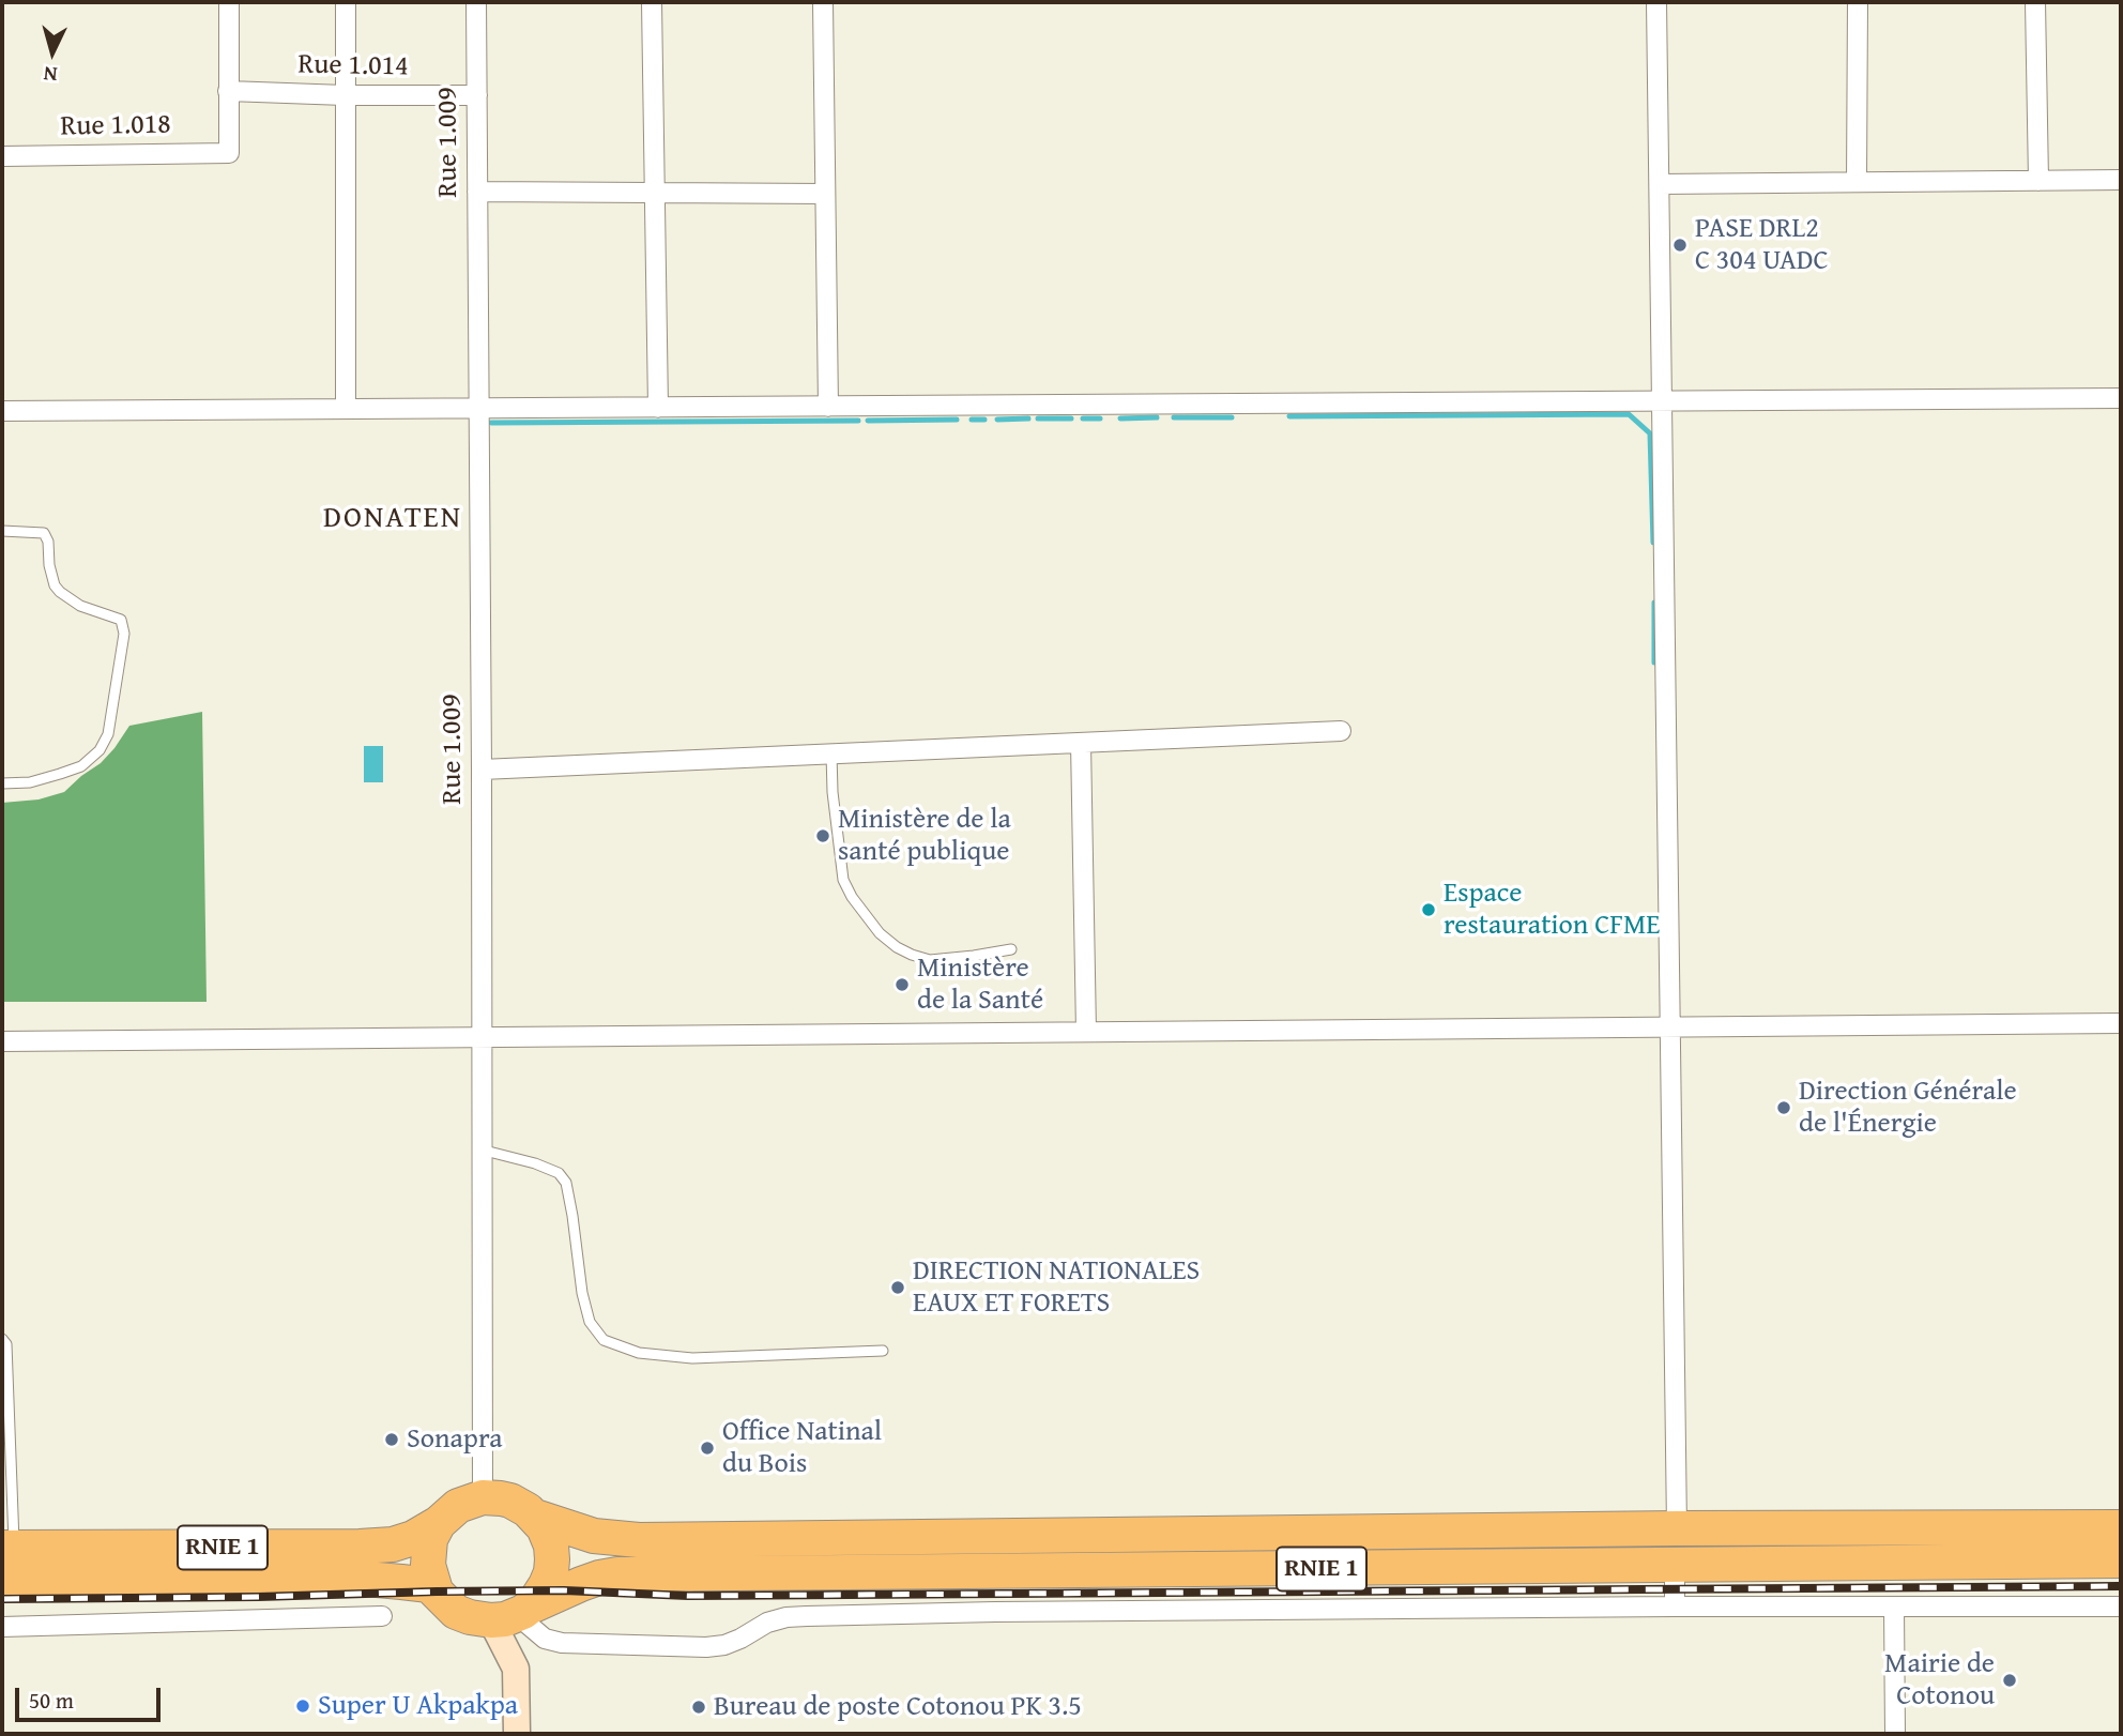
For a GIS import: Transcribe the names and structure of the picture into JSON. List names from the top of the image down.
{
  "streets": {
    "highway": ["RNIE 1"],
    "street": ["Rue 1.014", "Rue 1.018", "Rue 1.009"]
  },
  "crossings": [
    ["Rue 1.014", "Rue 1.018"],
    ["Rue 1.014", "Rue 1.009"],
    ["Rue 1.009", "RNIE 1"]
  ],
  "districts": ["DONATEN"],
  "places": [
    "PASE DRL2 C 304 UADC",
    "Ministère de la santé publique",
    "Espace restauration CFME",
    "Ministère de la Santé",
    "Direction Générale de l'Énergie",
    "DIRECTION NATIONALES EAUX ET FORETS",
    "Sonapra",
    "Office Natinal du Bois",
    "Mairie de Cotonou",
    "Super U Akpakpa",
    "Bureau de poste Cotonou PK 3.5"
  ],
  "scale_bar": "50 m",
  "north": "bottom"
}
